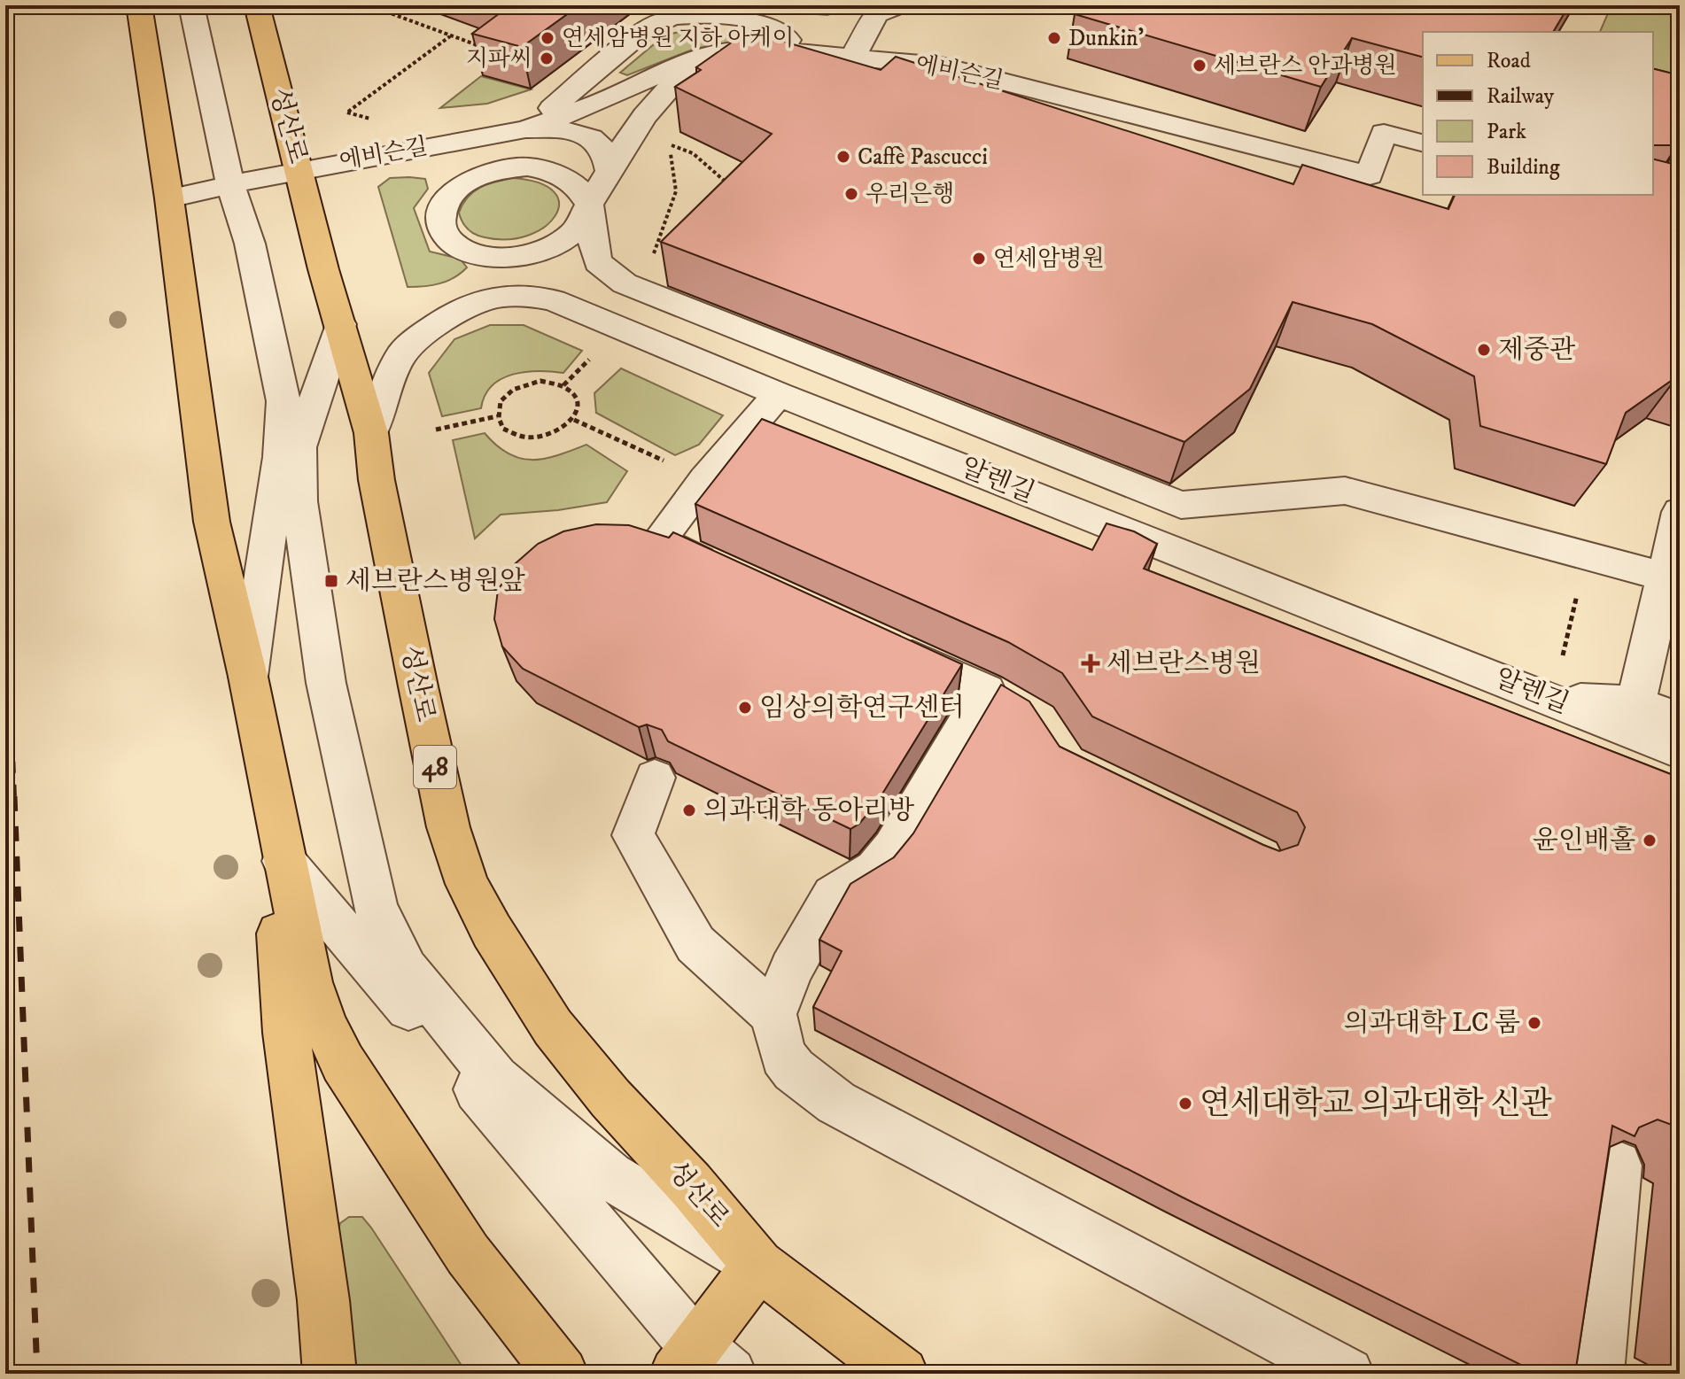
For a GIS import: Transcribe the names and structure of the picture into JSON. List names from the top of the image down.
{
  "streets": {
    "main road": ["성산로", "48"],
    "street": ["에비슨길", "알렌길"]
  },
  "crossings": [
    ["에비슨길", "성산로"],
    ["성산로", "알렌길"]
  ],
  "places": {
    "other": [
      "연세암병원 지하 아케이",
      "Dunkin'",
      "지파씨",
      "세브란스 안과병원",
      "Caffè Pascucci",
      "우리은행",
      "연세암병원",
      "제중관",
      "임상의학연구센터",
      "의과대학 동아리방",
      "윤인배홀",
      "의과대학 LC 룸",
      "연세대학교 의과대학 신관"
    ],
    "transit": ["세브란스병원앞"],
    "health": ["세브란스병원"]
  },
  "legend": [
    "Road",
    "Railway",
    "Park",
    "Building"
  ]
}
